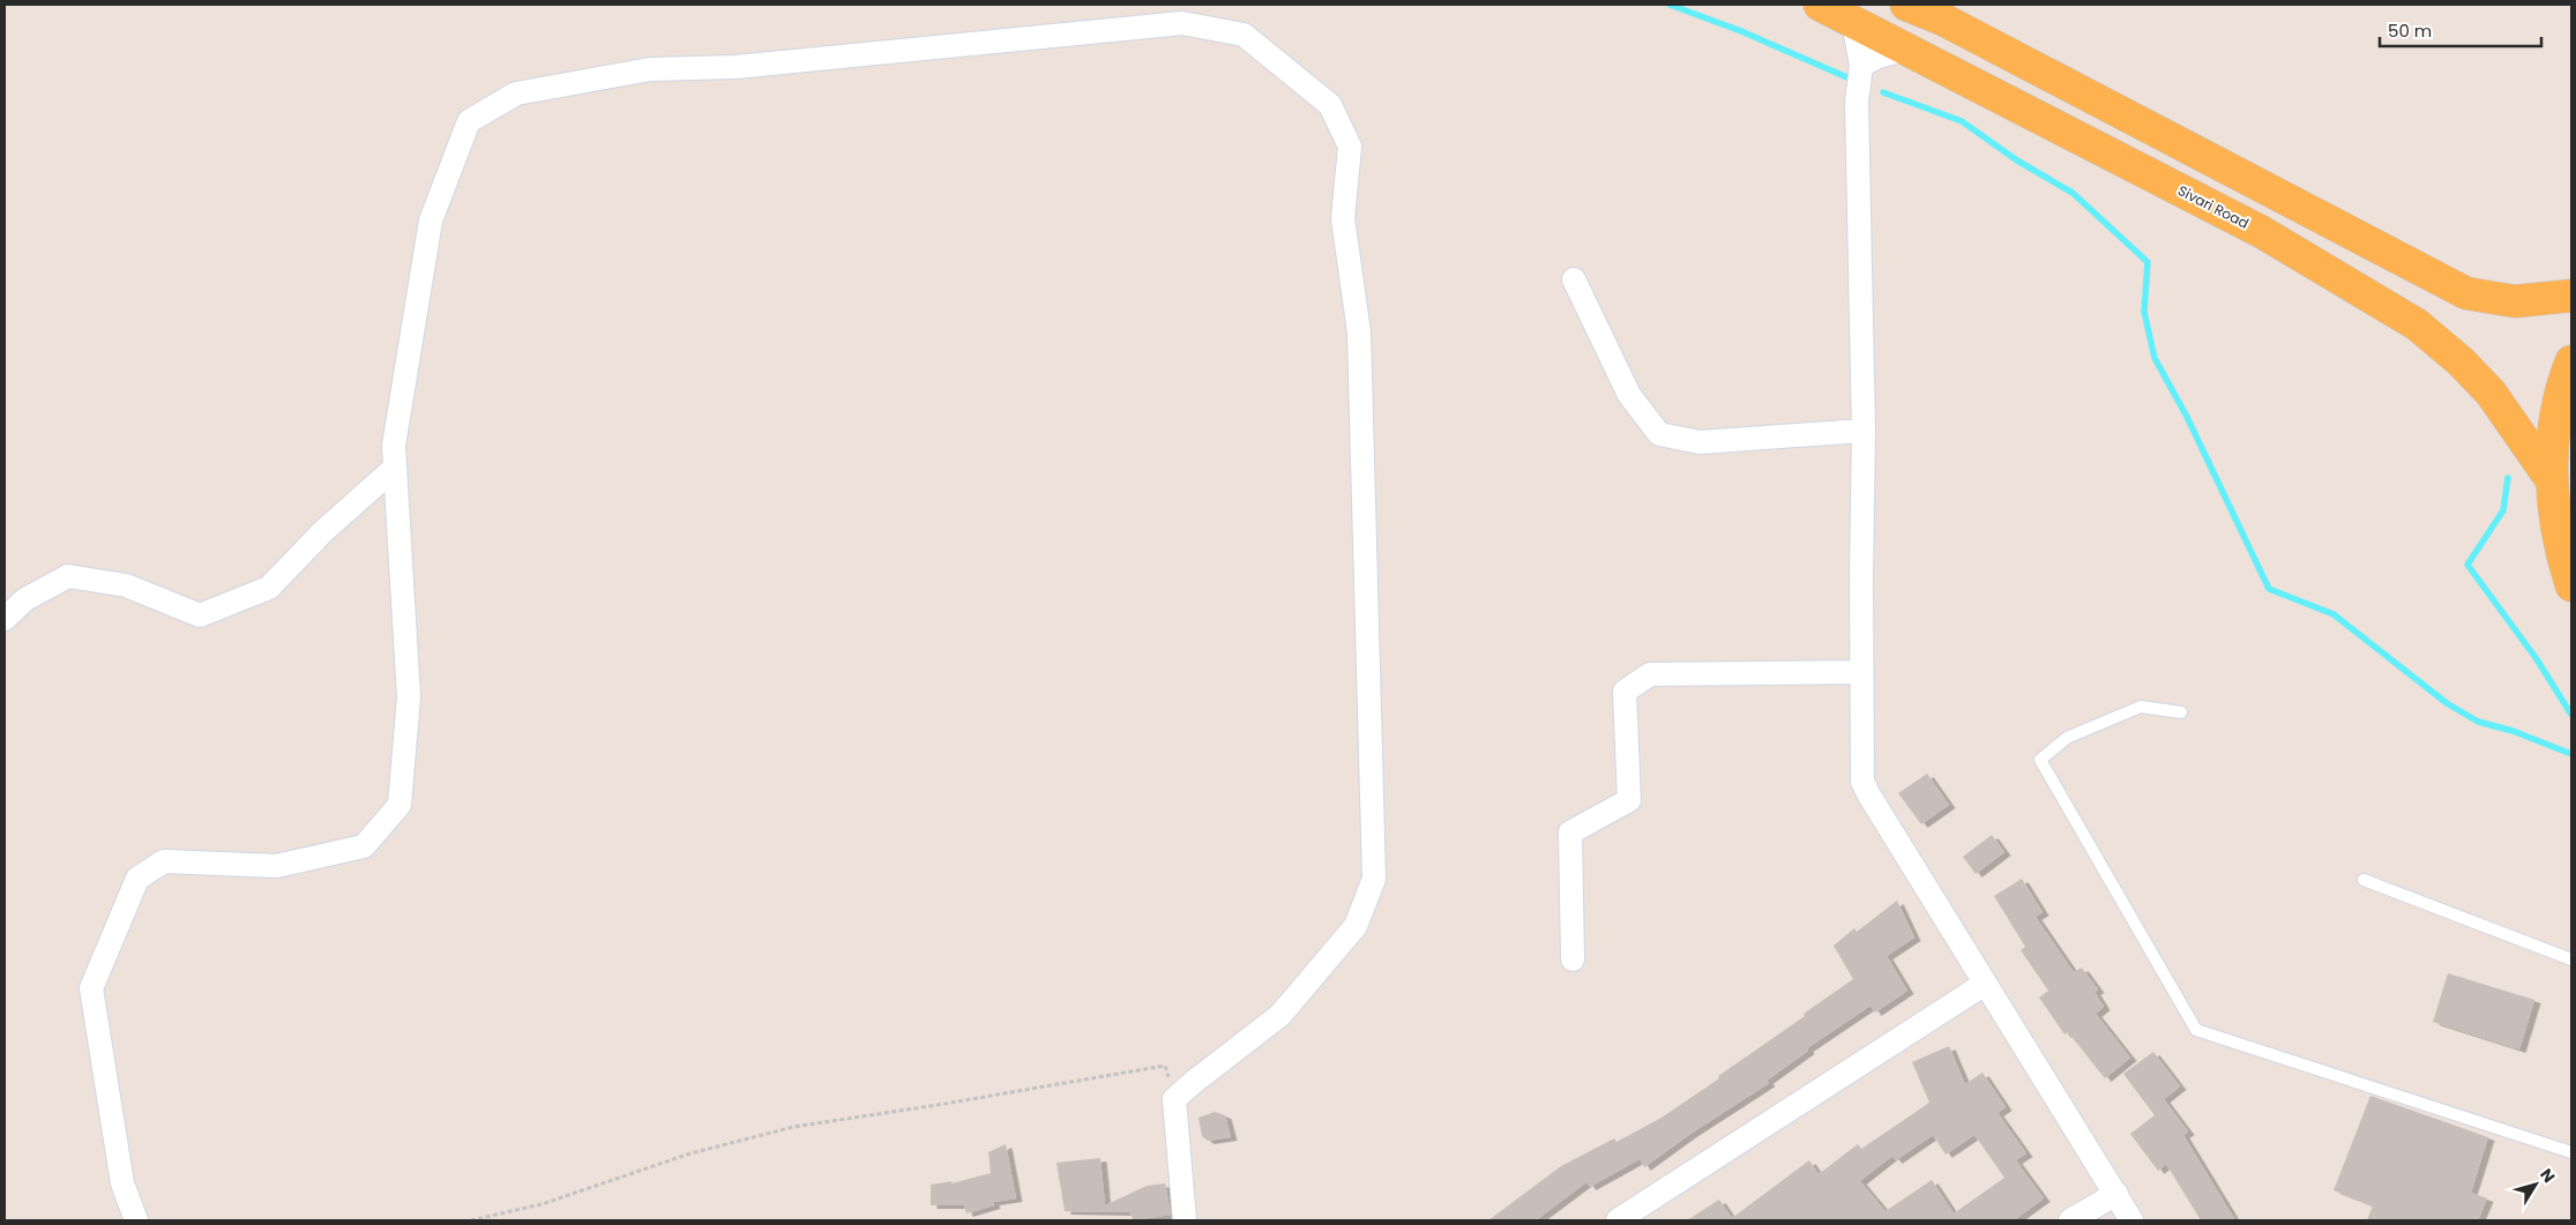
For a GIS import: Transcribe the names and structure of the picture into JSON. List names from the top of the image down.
{
  "streets": {
    "main road": ["Sivari Road"]
  },
  "scale_bar": "50 m",
  "north": "top right"
}
